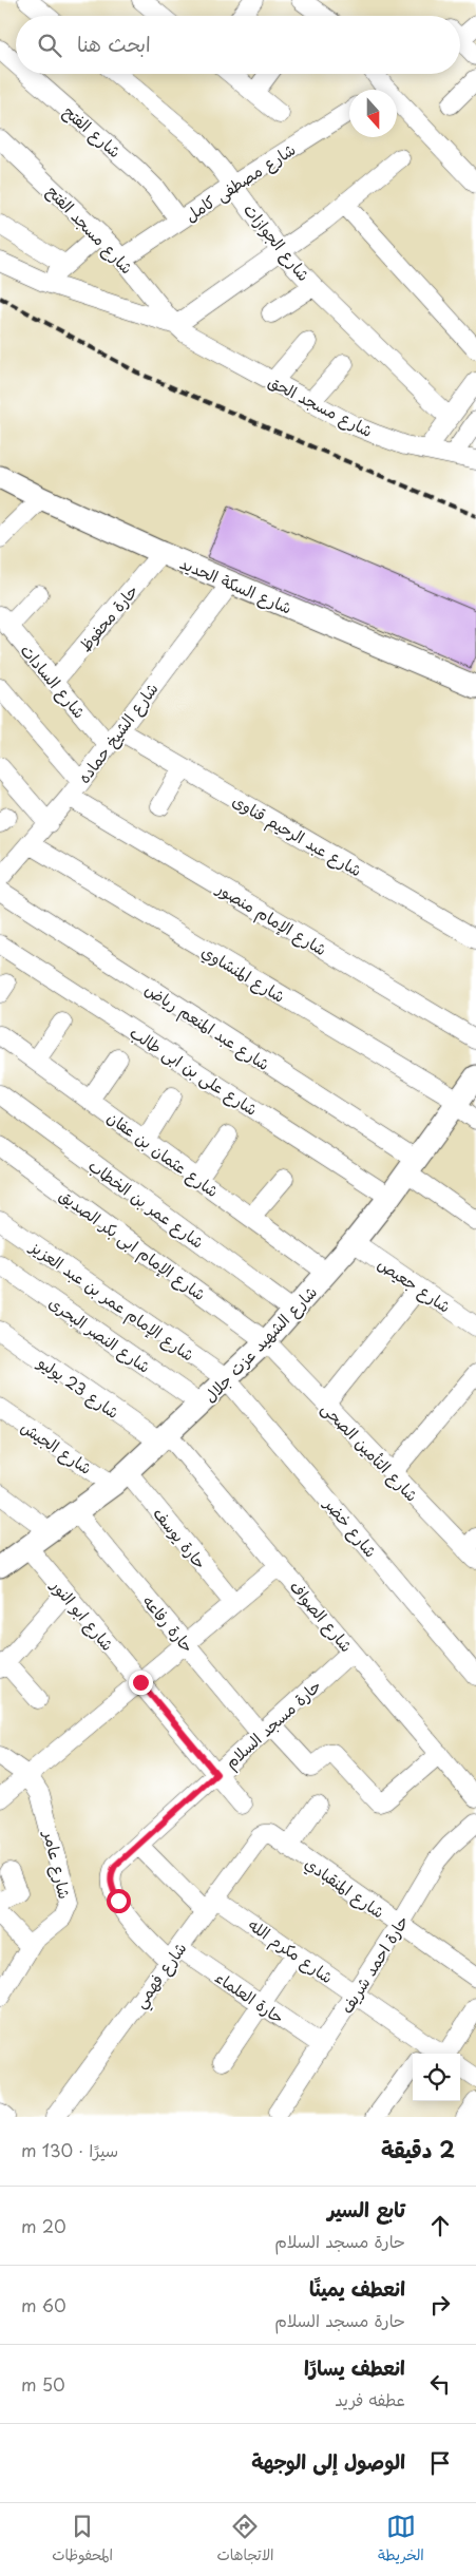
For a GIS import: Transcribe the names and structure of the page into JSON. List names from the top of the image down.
{
  "streets": {
    "street": [
      "شارع الفتح",
      "شارع مصطفى كامل",
      "شارع مسجد الفتح",
      "شارع الجوازات",
      "شارع مسجد الحق",
      "شارع السكة الحديد",
      "حارة محفوظ",
      "شارع السادات",
      "شارع الشيخ حماده",
      "شارع عبد الرحيم قناوى",
      "شارع الإمام منصور",
      "شارع المنشاوي",
      "شارع عبد المنعم رياض",
      "شارع على بن ابى طالب",
      "شارع عثمان بن عفان",
      "شارع عمر بن الخطاب",
      "شارع الإمام ابى بكر الصديق",
      "شارع جعيص",
      "شارع الإمام عمر بن عبد العزيز",
      "شارع النصر البحرى",
      "شارع الشهيد عزت جلال",
      "شارع 23 يوليو",
      "شارع الجيش",
      "شارع التأمين الصحى",
      "شارع خضر",
      "حارة يوسف",
      "شارع ابو النور",
      "شارع الصواف",
      "حارة رفاعه",
      "حارة مسجد السلام",
      "شارع عامر",
      "شارع المنقبادي",
      "شارع مكرم الله",
      "حارة احمد شريف",
      "شارع فهمي",
      "حارة العلماء"
    ]
  },
  "crossings": [
    ["شارع الفتح", "شارع مصطفى كامل"],
    ["شارع مصطفى كامل", "شارع مسجد الفتح"],
    ["شارع مصطفى كامل", "شارع الجوازات"],
    ["شارع مسجد الفتح", "شارع مسجد الحق"],
    ["شارع السكة الحديد", "حارة محفوظ"],
    ["شارع السكة الحديد", "شارع الشيخ حماده"],
    ["حارة محفوظ", "شارع السادات"],
    ["شارع السادات", "شارع الشيخ حماده"],
    ["شارع السادات", "شارع عبد الرحيم قناوى"],
    ["شارع الشيخ حماده", "شارع عبد الرحيم قناوى"],
    ["شارع الشيخ حماده", "شارع الإمام منصور"],
    ["شارع الشيخ حماده", "شارع المنشاوي"],
    ["شارع الشيخ حماده", "شارع عبد المنعم رياض"],
    ["شارع المنشاوي", "شارع الشهيد عزت جلال"],
    ["شارع عبد المنعم رياض", "شارع الشهيد عزت جلال"],
    ["شارع على بن ابى طالب", "شارع الشهيد عزت جلال"],
    ["شارع عثمان بن عفان", "شارع الشهيد عزت جلال"],
    ["شارع عمر بن الخطاب", "شارع الشهيد عزت جلال"],
    ["شارع الإمام ابى بكر الصديق", "شارع الشهيد عزت جلال"],
    ["شارع الإمام ابى بكر الصديق", "شارع التأمين الصحى"],
    ["شارع جعيص", "شارع الشهيد عزت جلال"],
    ["شارع الإمام عمر بن عبد العزيز", "شارع الشهيد عزت جلال"],
    ["شارع الإمام عمر بن عبد العزيز", "شارع خضر"],
    ["شارع النصر البحرى", "شارع الشهيد عزت جلال"],
    ["شارع الشهيد عزت جلال", "شارع 23 يوليو"],
    ["شارع الشهيد عزت جلال", "شارع الجيش"],
    ["شارع الشهيد عزت جلال", "شارع التأمين الصحى"],
    ["شارع الشهيد عزت جلال", "شارع خضر"],
    ["شارع الشهيد عزت جلال", "حارة يوسف"],
    ["شارع الشهيد عزت جلال", "شارع ابو النور"],
    ["شارع الشهيد عزت جلال", "شارع الصواف"],
    ["شارع الشهيد عزت جلال", "حارة رفاعه"],
    ["شارع 23 يوليو", "شارع الصواف"],
    ["شارع الجيش", "حارة يوسف"],
    ["شارع ابو النور", "حارة مسجد السلام"],
    ["شارع الصواف", "حارة رفاعه"],
    ["شارع الصواف", "حارة مسجد السلام"],
    ["حارة رفاعه", "حارة مسجد السلام"],
    ["حارة مسجد السلام", "شارع مكرم الله"],
    ["حارة مسجد السلام", "شارع فهمي"],
    ["حارة مسجد السلام", "حارة العلماء"],
    ["شارع المنقبادي", "حارة احمد شريف"],
    ["شارع المنقبادي", "شارع فهمي"],
    ["شارع مكرم الله", "حارة احمد شريف"],
    ["شارع مكرم الله", "شارع فهمي"],
    ["حارة احمد شريف", "حارة العلماء"],
    ["شارع فهمي", "حارة العلماء"]
  ],
  "north": "bottom",
  "page": {
    "search": "ابحث هنا",
    "heading": ["2 دقيقة", "سيرًا · 130 m"],
    "list": [
      ["تابع السير", "حارة مسجد السلام", "20 m"],
      ["انعطف يمينًا", "حارة مسجد السلام", "60 m"],
      ["انعطف يسارًا", "عطفه فريد", "50 m"],
      "الوصول إلى الوجهة"
    ],
    "nav": ["الخريطة", "الاتجاهات", "المحفوظات"]
  }
}
